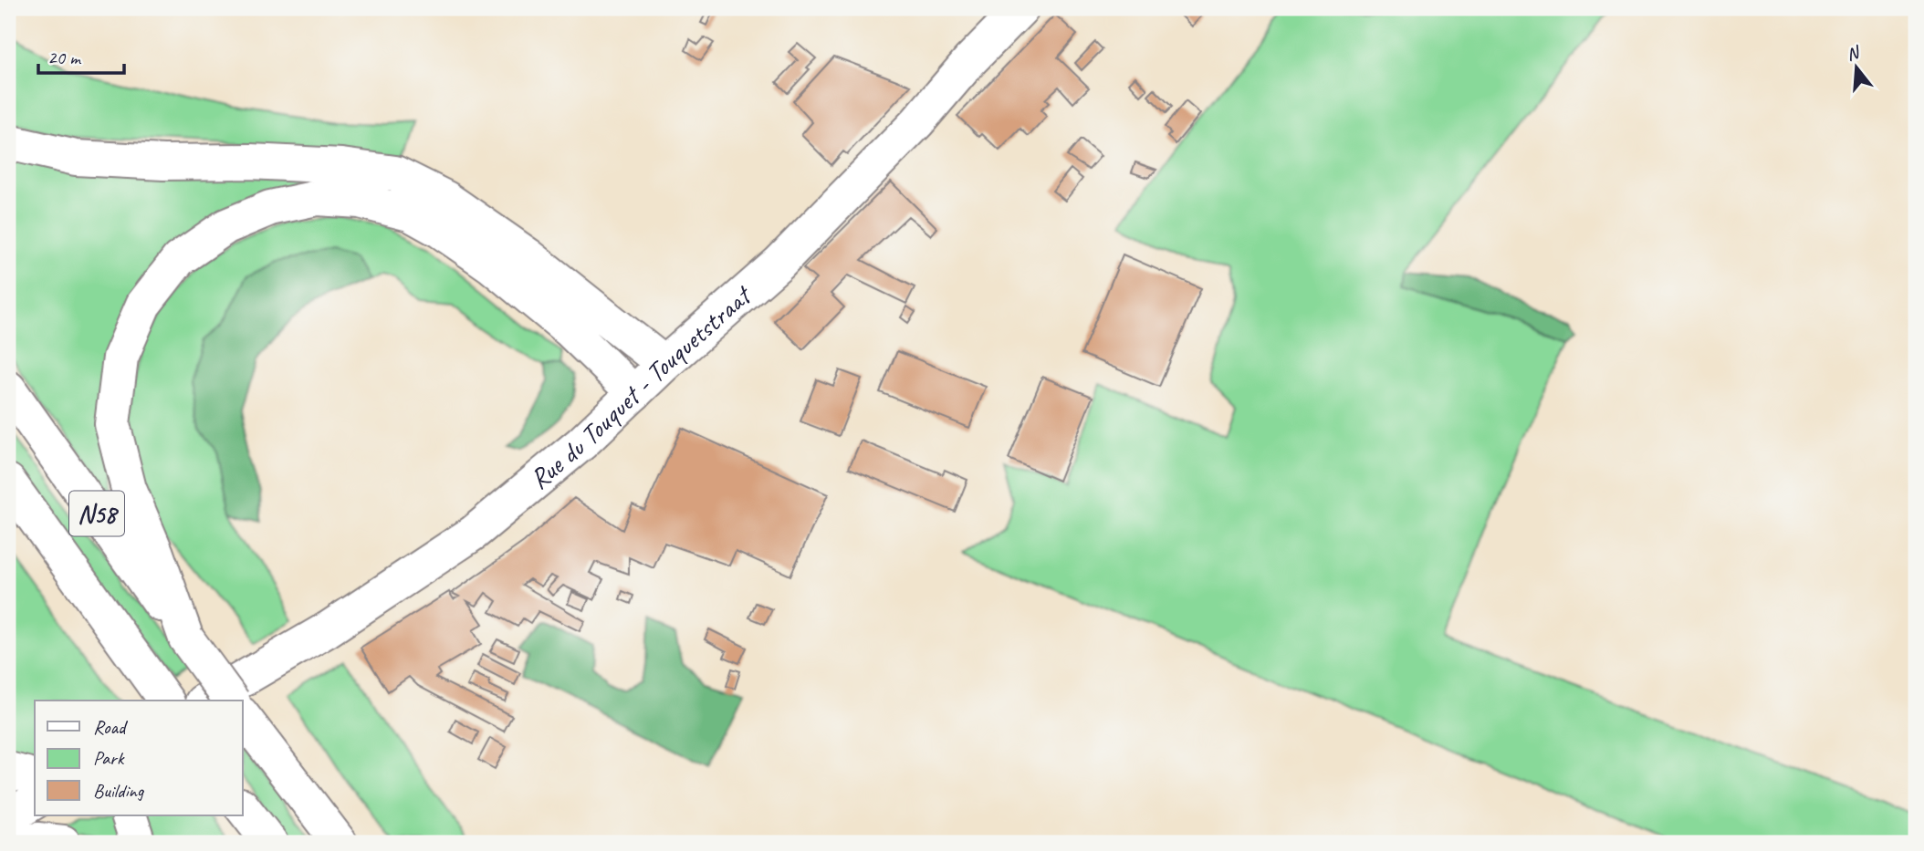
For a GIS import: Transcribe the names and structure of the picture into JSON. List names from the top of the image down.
{
  "streets": {
    "main road": ["Rue du Touquet - Touquetstraat", "N58"]
  },
  "legend": ["Road", "Park", "Building"],
  "scale_bar": "20 m",
  "north": "top"
}
